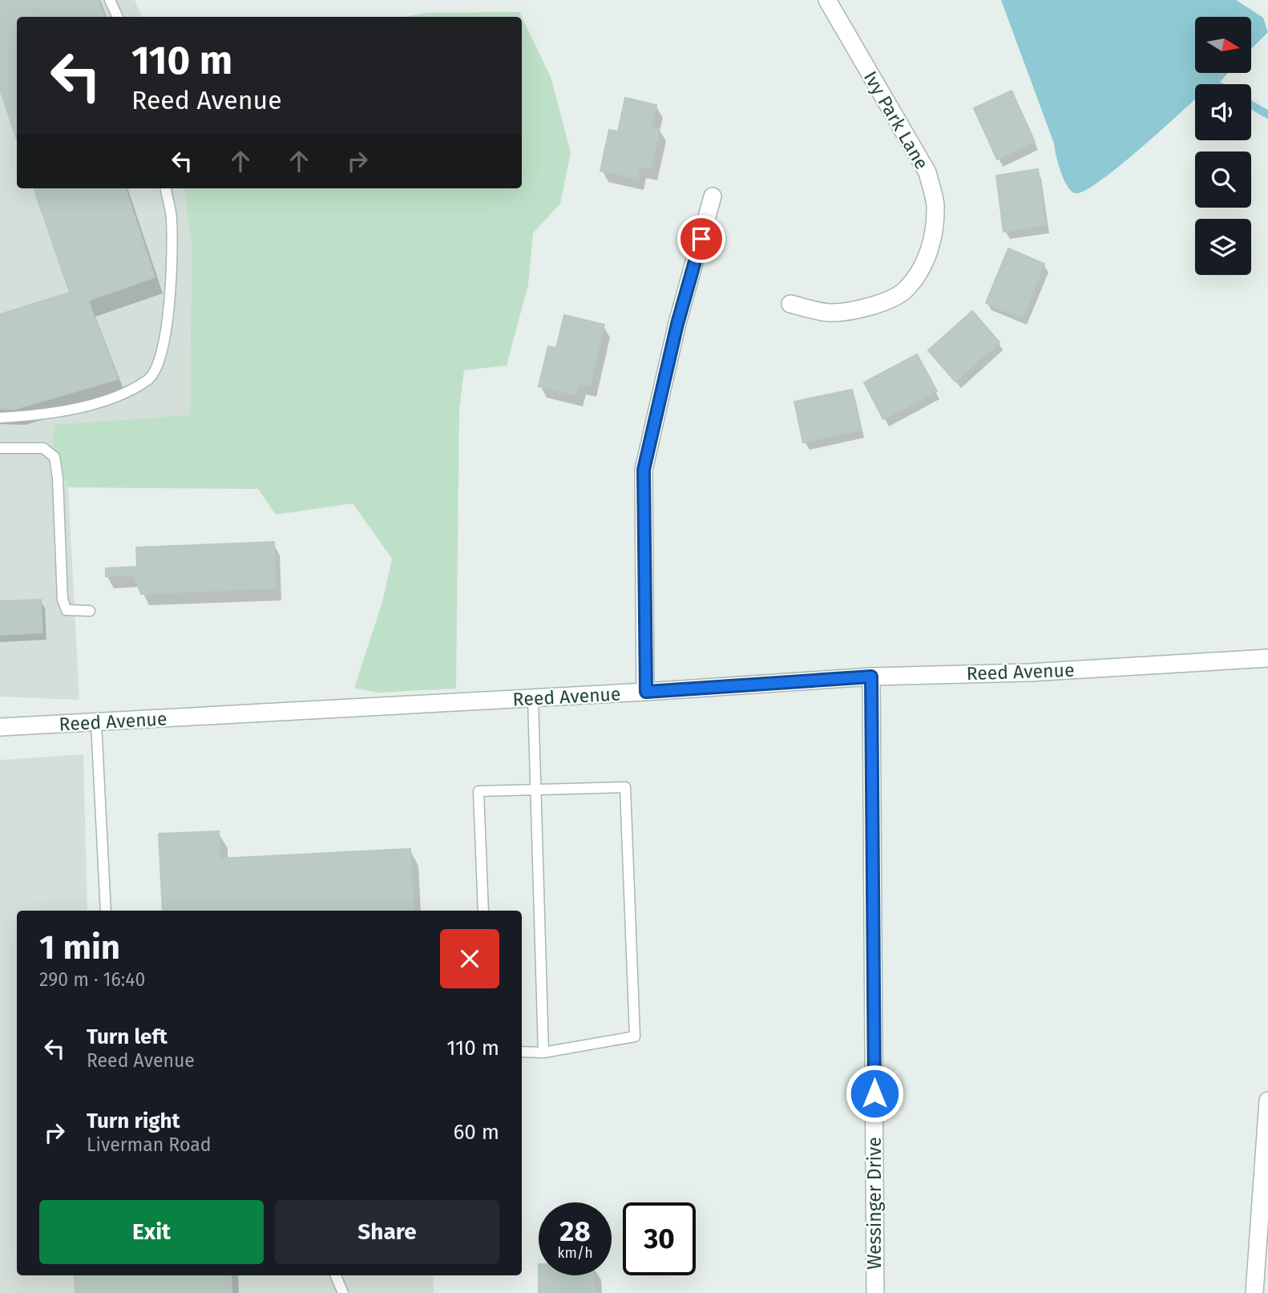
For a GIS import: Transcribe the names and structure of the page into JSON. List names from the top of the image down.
{
  "streets": {
    "street": ["Ivy Park Lane", "Reed Avenue", "Wessinger Drive"]
  },
  "crossings": [
    ["Reed Avenue", "Wessinger Drive"]
  ],
  "north": "right",
  "page": {
    "turn": ["110 m", "Reed Avenue"],
    "heading": ["1 min", "290 m · 16:40"],
    "list": [
      {
        "name": "Turn left",
        "note": "Reed Avenue",
        "value": "110 m"
      },
      {
        "name": "Turn right",
        "note": "Liverman Road",
        "value": "60 m"
      }
    ],
    "buttons": ["Exit", "Share"],
    "speed": "28 km/h",
    "limit": "30"
  }
}
